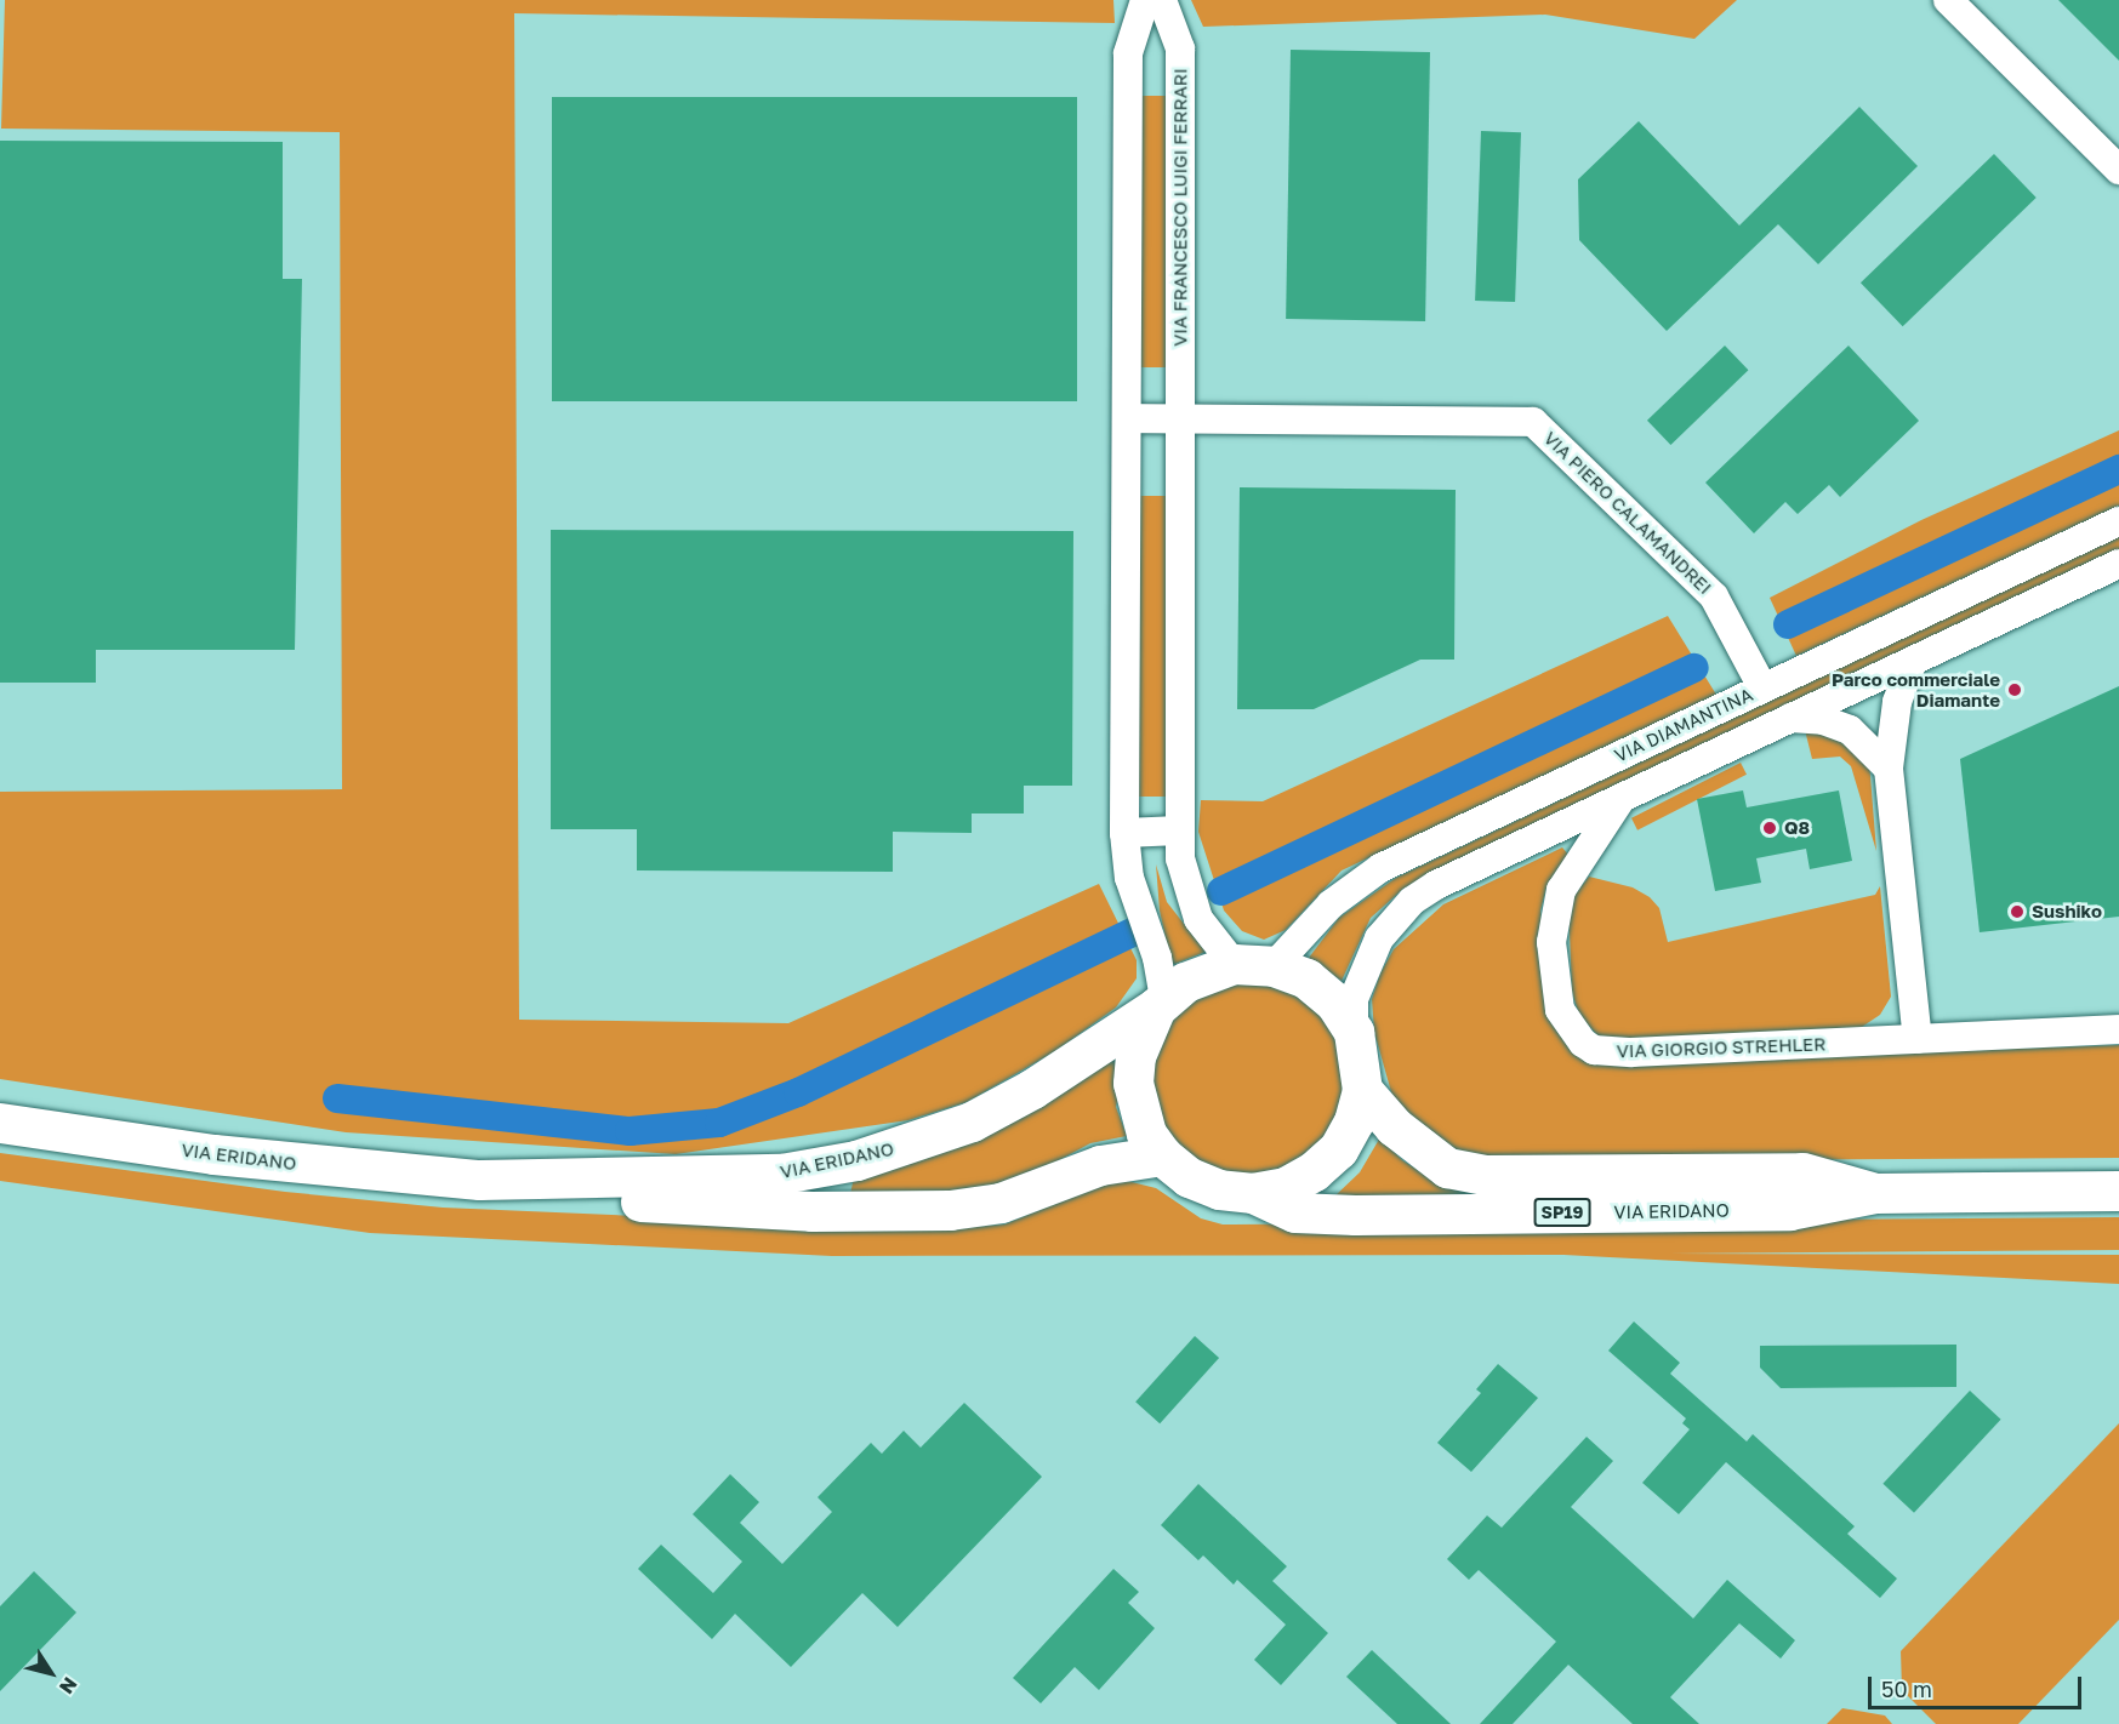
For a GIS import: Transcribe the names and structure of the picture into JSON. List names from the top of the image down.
{
  "streets": {
    "main road": ["VIA ERIDANO", "SP19"],
    "street": [
      "VIA FRANCESCO LUIGI FERRARI",
      "VIA PIERO CALAMANDREI",
      "VIA DIAMANTINA",
      "VIA GIORGIO STREHLER"
    ]
  },
  "crossings": [
    ["VIA FRANCESCO LUIGI FERRARI", "VIA PIERO CALAMANDREI"],
    ["VIA FRANCESCO LUIGI FERRARI", "VIA DIAMANTINA"],
    ["VIA FRANCESCO LUIGI FERRARI", "VIA ERIDANO"],
    ["VIA PIERO CALAMANDREI", "VIA DIAMANTINA"],
    ["VIA DIAMANTINA", "VIA ERIDANO"]
  ],
  "places": ["Parco commerciale Diamante", "Q8", "Sushiko"],
  "scale_bar": "50 m",
  "north": "bottom right"
}
